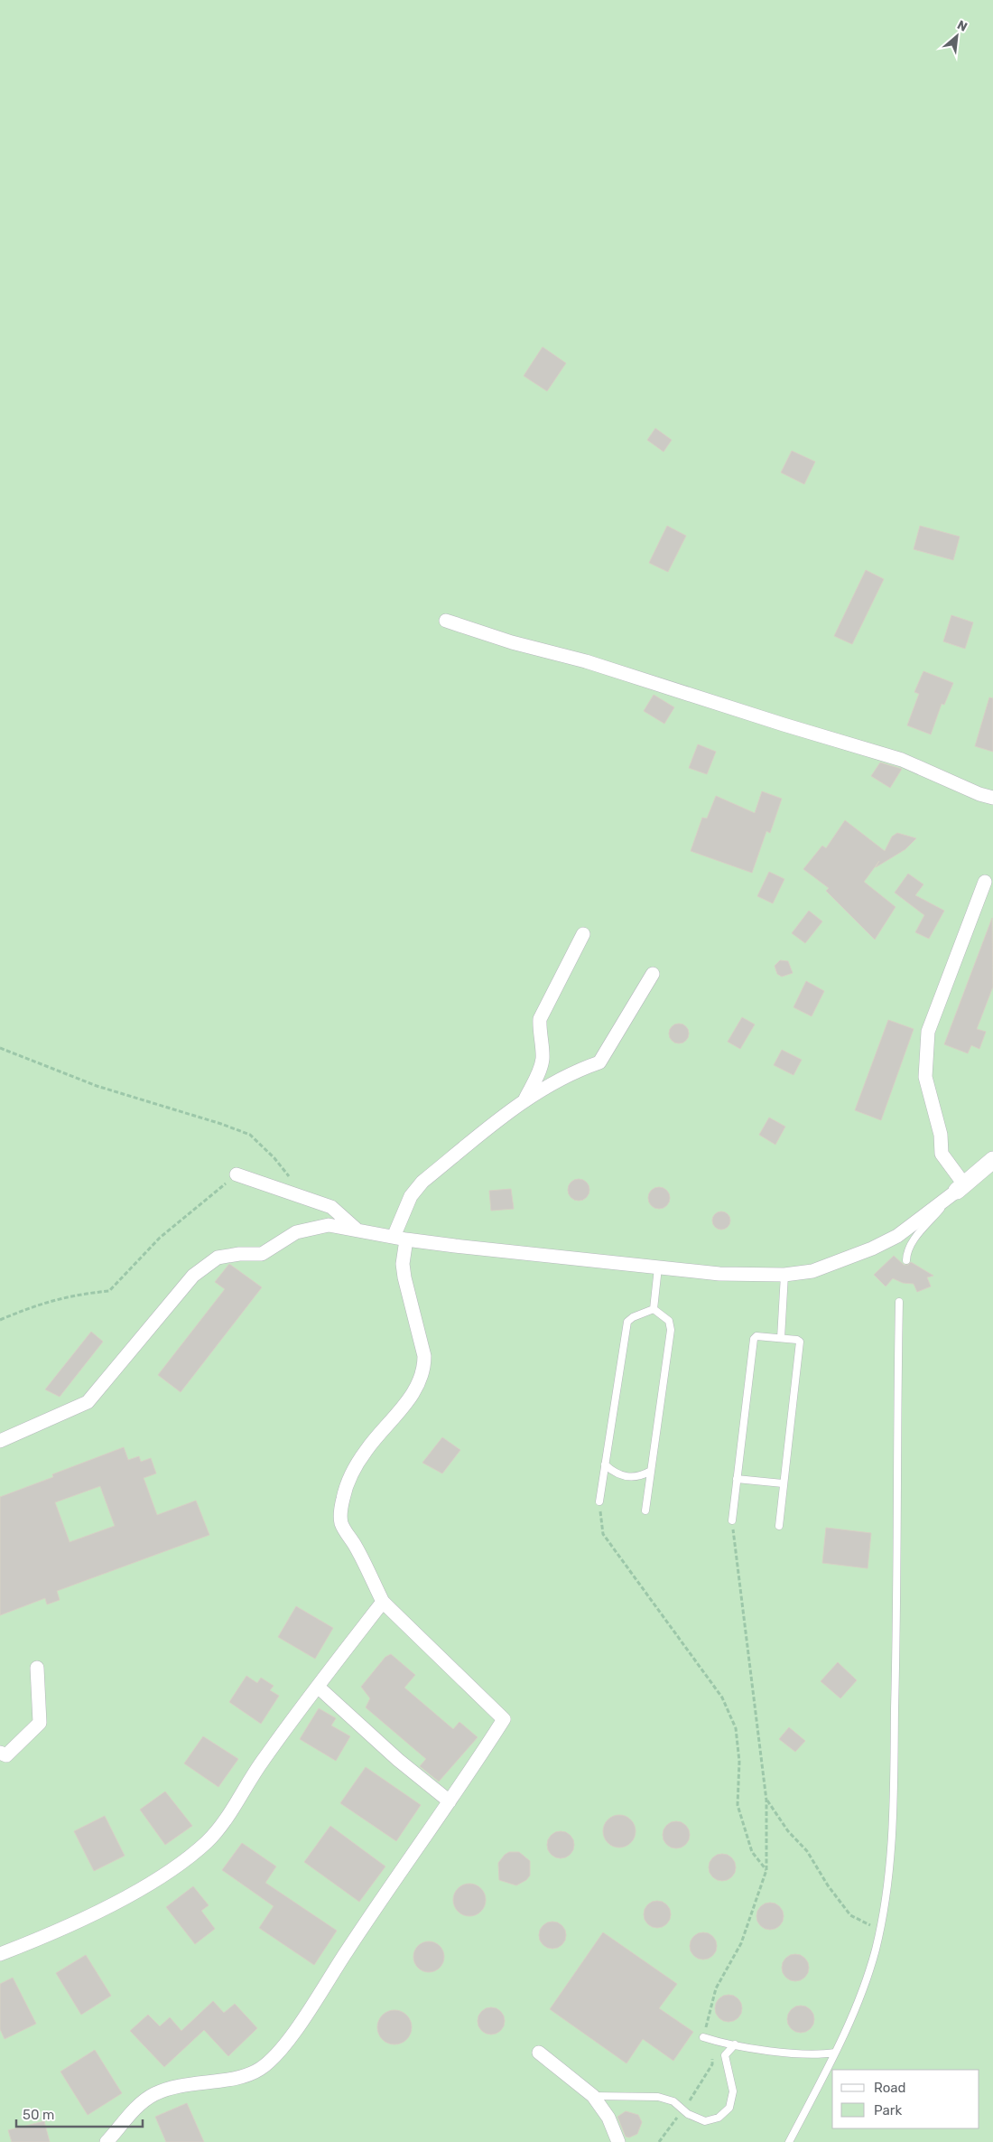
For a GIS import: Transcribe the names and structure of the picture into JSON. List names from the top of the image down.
{
  "legend": ["Road", "Park"],
  "scale_bar": "50 m",
  "north": "top right"
}
